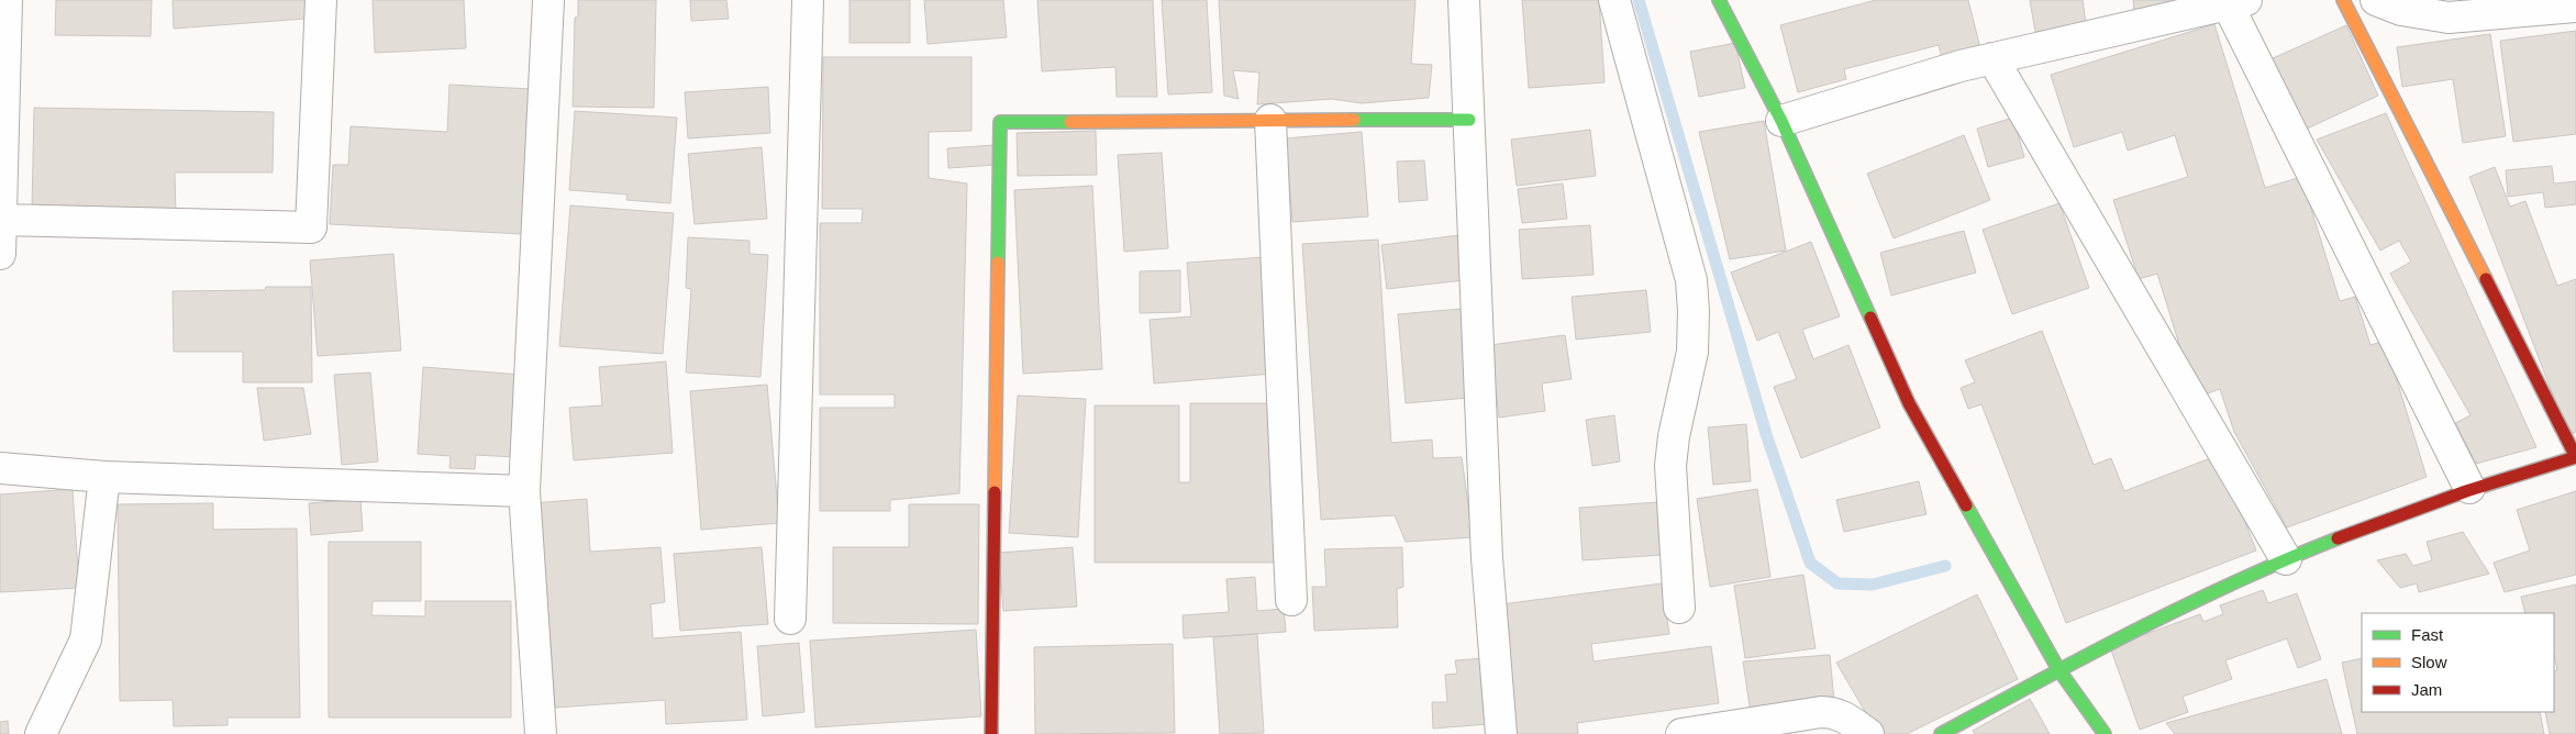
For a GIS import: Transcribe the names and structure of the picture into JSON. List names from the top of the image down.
{
  "legend": ["Fast", "Slow", "Jam"]
}
